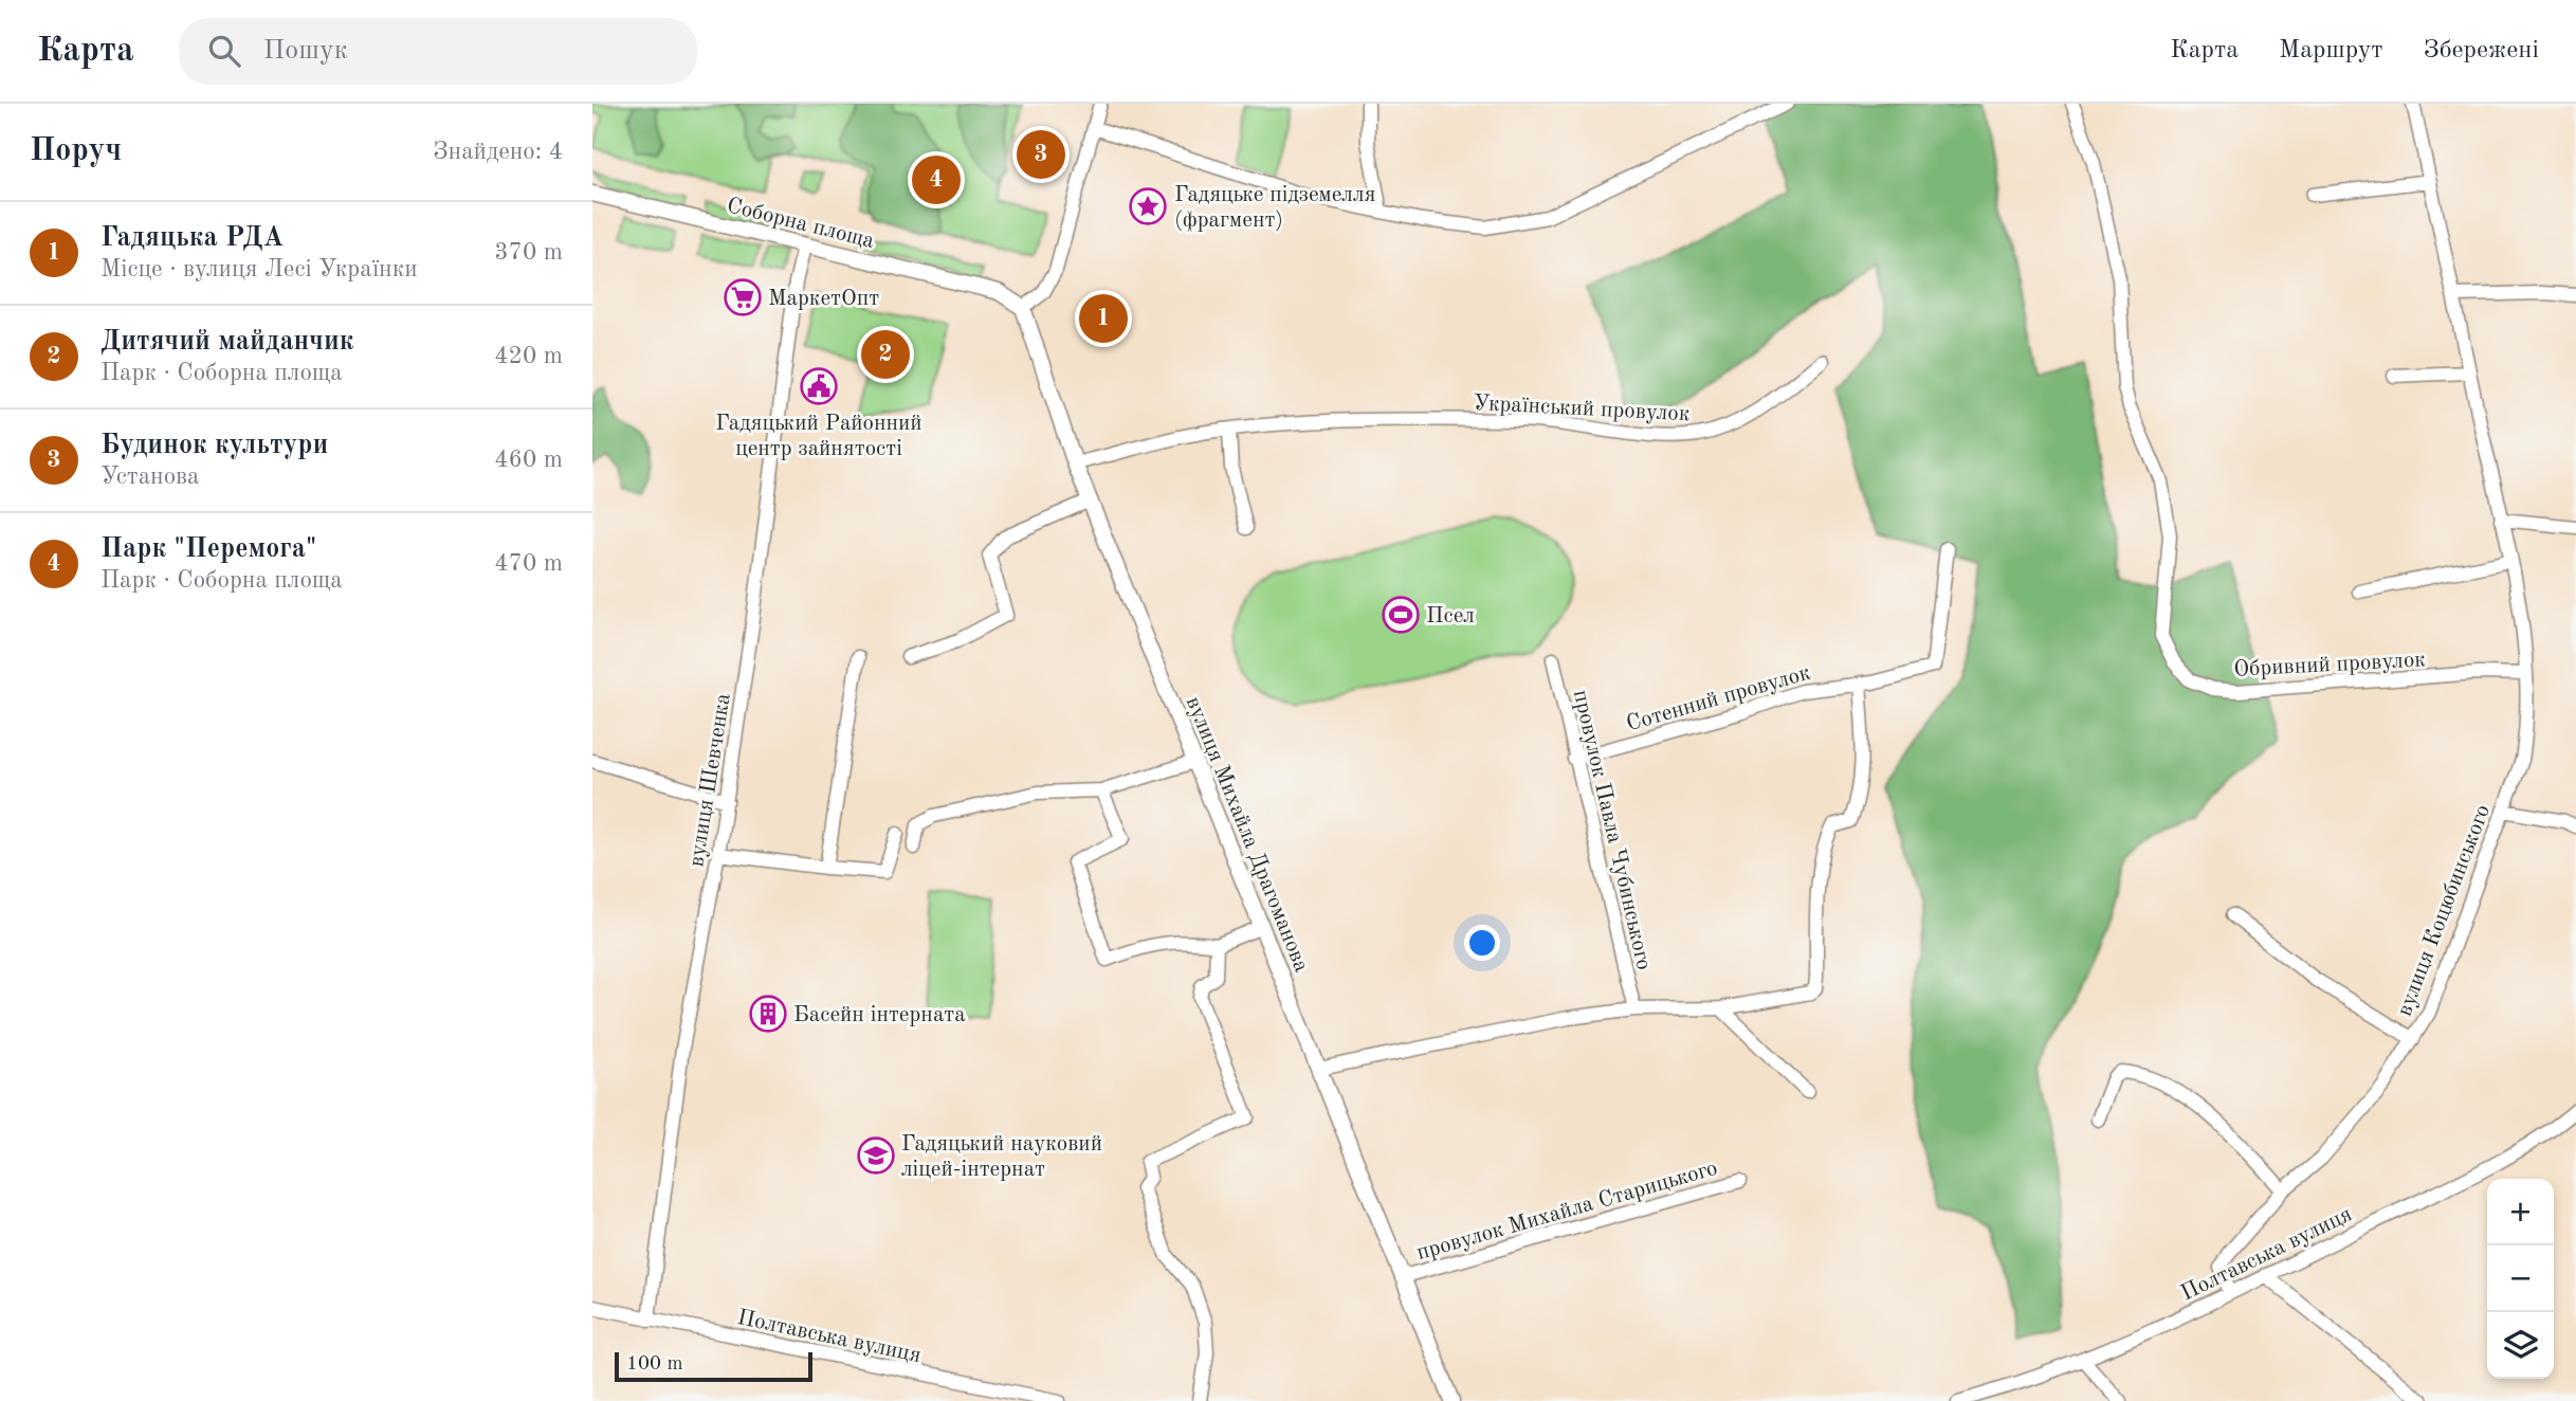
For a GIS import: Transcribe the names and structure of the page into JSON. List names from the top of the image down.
{
  "streets": {
    "street": [
      "Соборна площа",
      "Український провулок",
      "Обривний провулок",
      "Сотенний провулок",
      "вулиця Шевченка",
      "провулок Павла Чубинського",
      "вулиця Михайла Драгоманова",
      "вулиця Коцюбинського",
      "провулок Михайла Старицького",
      "Полтавська вулиця"
    ]
  },
  "crossings": [
    ["Соборна площа", "вулиця Шевченка"],
    ["Соборна площа", "вулиця Михайла Драгоманова"],
    ["Український провулок", "вулиця Михайла Драгоманова"],
    ["Обривний провулок", "вулиця Коцюбинського"],
    ["Сотенний провулок", "провулок Павла Чубинського"],
    ["вулиця Шевченка", "Полтавська вулиця"],
    ["вулиця Михайла Драгоманова", "провулок Михайла Старицького"],
    ["вулиця Коцюбинського", "Полтавська вулиця"]
  ],
  "places": {
    "place": ["Гадяцьке підземелля (фрагмент)"],
    "supermarket": ["МаркетОпт"],
    "public building": ["Гадяцький Районний центр зайнятості"],
    "sports": ["Псел"],
    "building": ["Басейн інтерната"],
    "school or university": ["Гадяцький науковий ліцей-інтернат"]
  },
  "scale_bar": "100 m",
  "page": {
    "header": "Карта",
    "search": "Пошук",
    "nav": ["Карта", "Маршрут", "Збережені"],
    "heading": ["Поруч", "Знайдено: 4"],
    "pins": [
      "3",
      "4",
      "1",
      "2"
    ],
    "list": [
      {
        "mark": "1",
        "name": "Гадяцька РДА",
        "note": "Місце · вулиця Лесі Українки",
        "value": "370 m"
      },
      {
        "mark": "2",
        "name": "Дитячий майданчик",
        "note": "Парк · Соборна площа",
        "value": "420 m"
      },
      {
        "mark": "3",
        "name": "Будинок культури",
        "note": "Установа",
        "value": "460 m"
      },
      {
        "mark": "4",
        "name": "Парк \"Перемога\"",
        "note": "Парк · Соборна площа",
        "value": "470 m"
      }
    ],
    "map_buttons": ["+", "−"],
    "scale": "100 m"
  }
}
